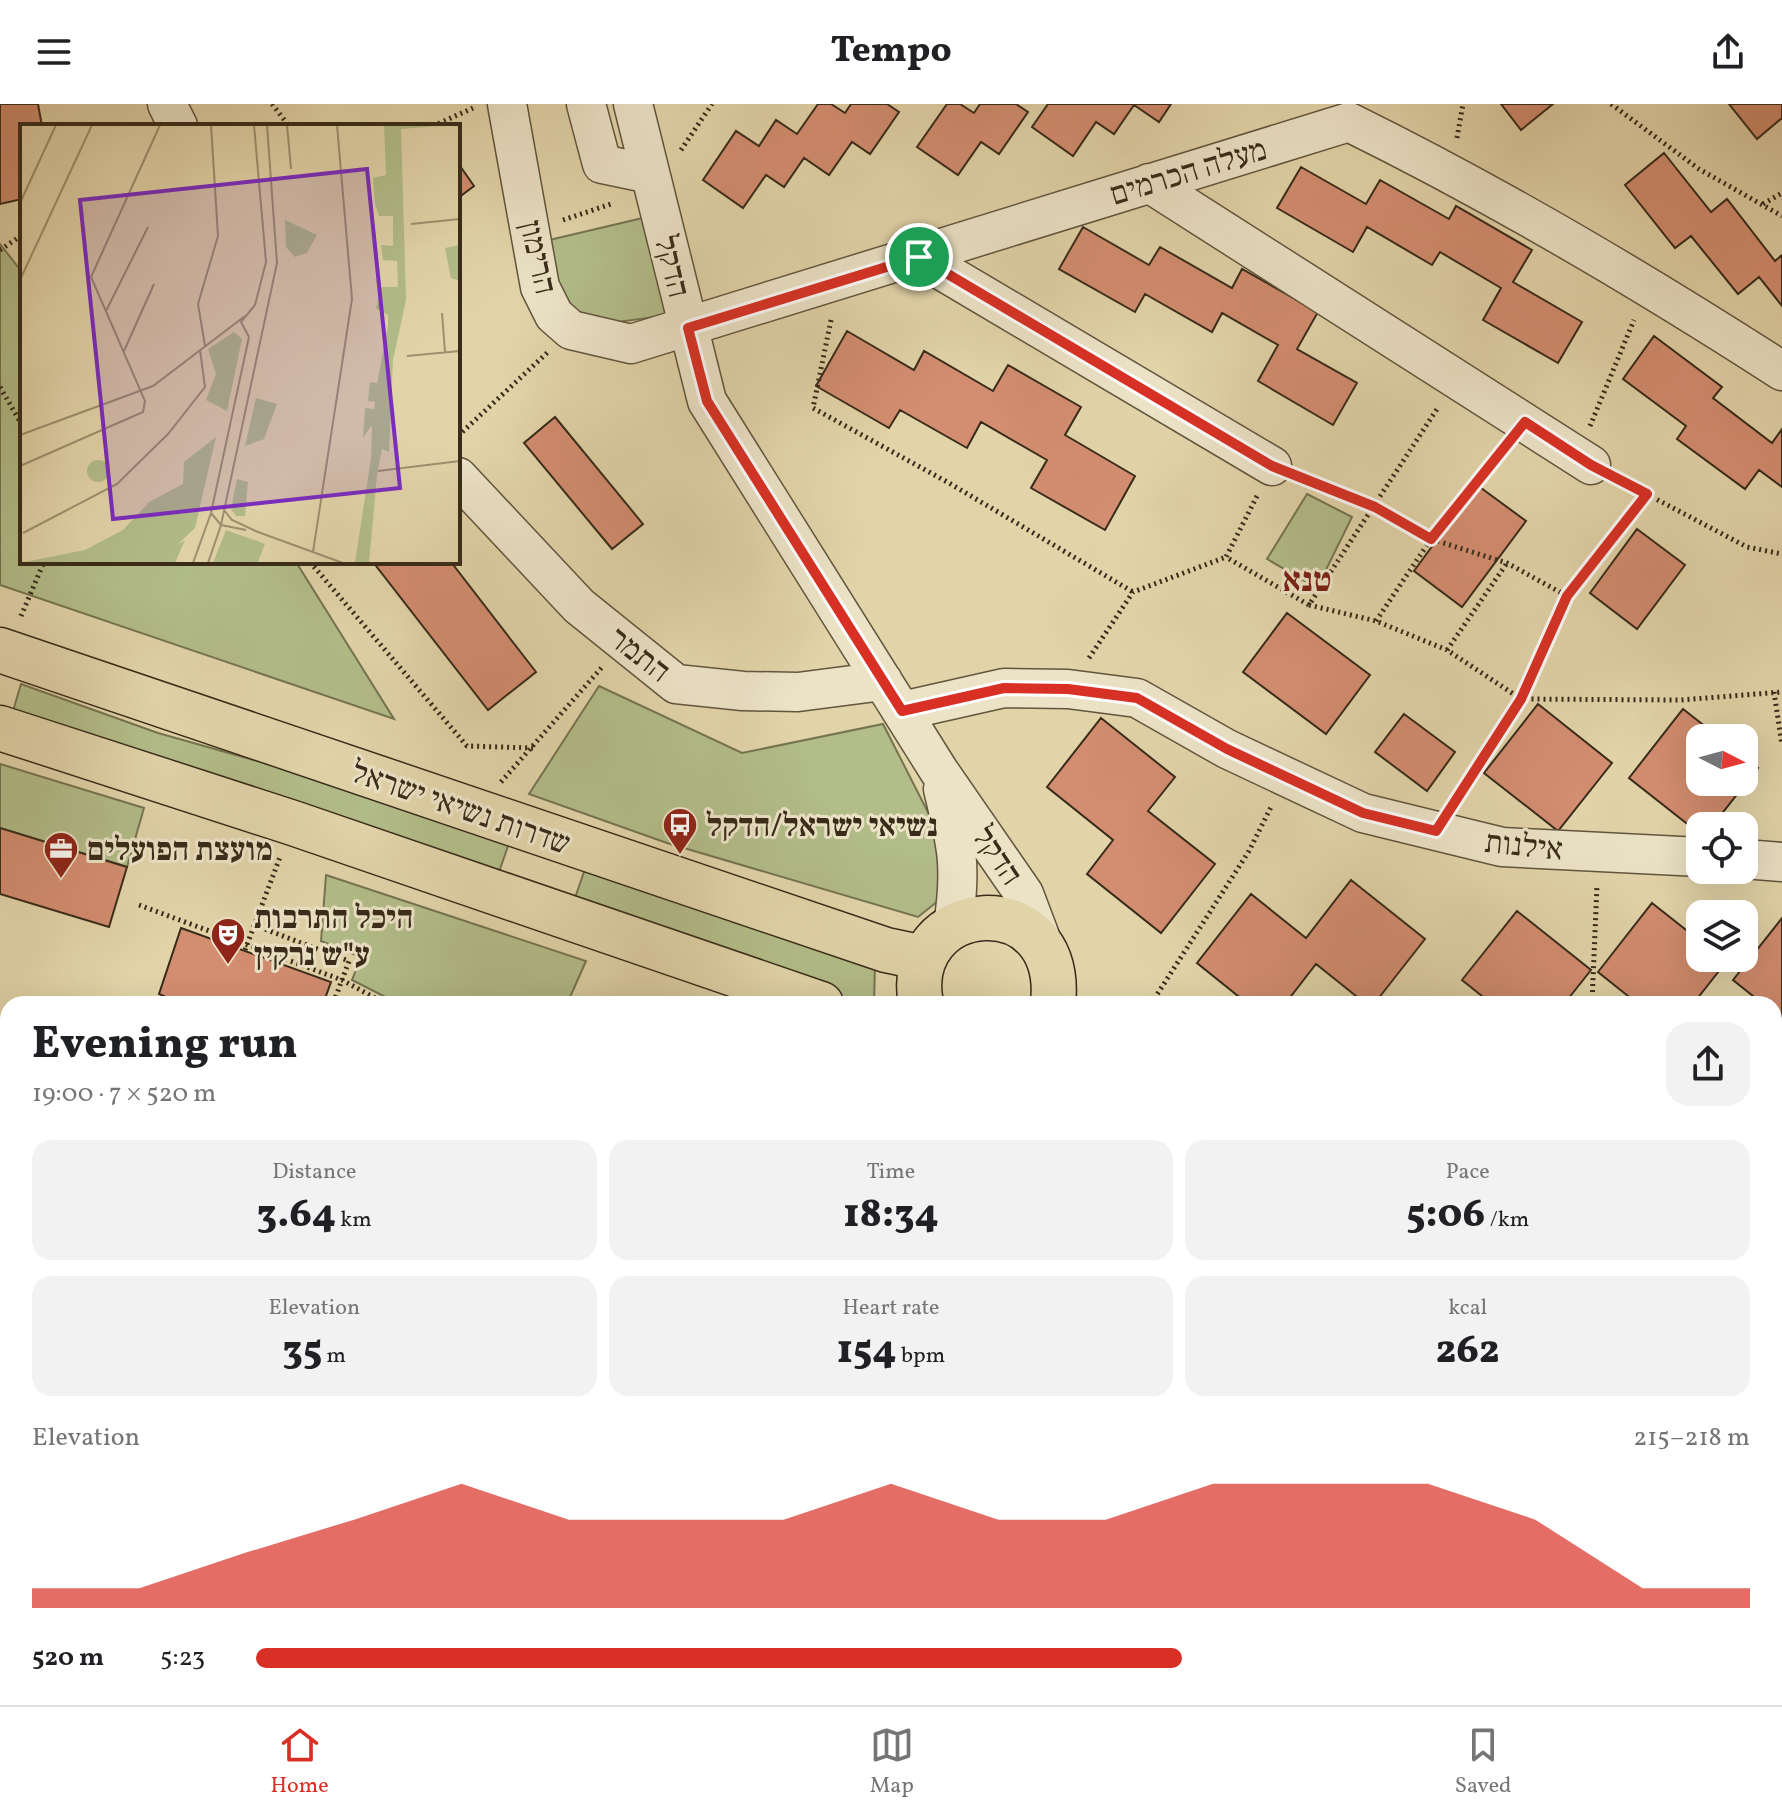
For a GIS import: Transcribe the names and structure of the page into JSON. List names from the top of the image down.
{
  "streets": {
    "main road": ["שדרות נשיאי ישראל"],
    "street": [
      "מעלה הכרמים",
      "הרימון",
      "הדקל",
      "התמר",
      "אילנות"
    ]
  },
  "crossings": [
    ["מעלה הכרמים", "הרימון"],
    ["מעלה הכרמים", "הדקל"],
    ["הרימון", "הדקל"],
    ["הדקל", "התמר"],
    ["הדקל", "אילנות"],
    ["התמר", "אילנות"]
  ],
  "districts": ["טנא"],
  "places": {
    "bus stop": ["נשיאי ישראל/הדקל"],
    "office": ["מועצת הפועלים"],
    "theatre": ["היכל התרבות ע\"ש נרקין"]
  },
  "north": "right",
  "page": {
    "header": "Tempo",
    "heading": ["Evening run", "19:00 · 7 × 520 m"],
    "stats": [
      ["Distance", "3.64 km"],
      ["Time", "18:34"],
      ["Pace", "5:06 /km"],
      ["Elevation", "35 m"],
      ["Heart rate", "154 bpm"],
      ["kcal", "262"]
    ],
    "chart": ["Elevation", "215–218 m"],
    "list": [
      {
        "name": "520 m",
        "note": "5:23"
      }
    ],
    "tabs": ["Home", "Map", "Saved"]
  }
}
